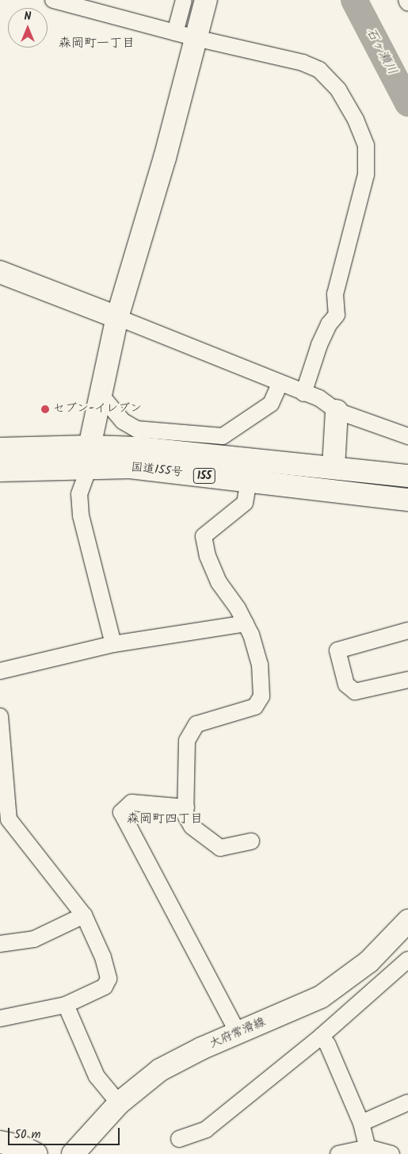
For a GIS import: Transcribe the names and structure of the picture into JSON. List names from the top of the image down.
{
  "streets": {
    "main road": ["国道155号", "155", "大府常滑線"]
  },
  "districts": ["森岡町一丁目", "森岡町四丁目"],
  "water": ["石ヶ瀬川"],
  "places": ["セブン-イレブン"],
  "scale_bar": "50 m",
  "north": "top"
}
